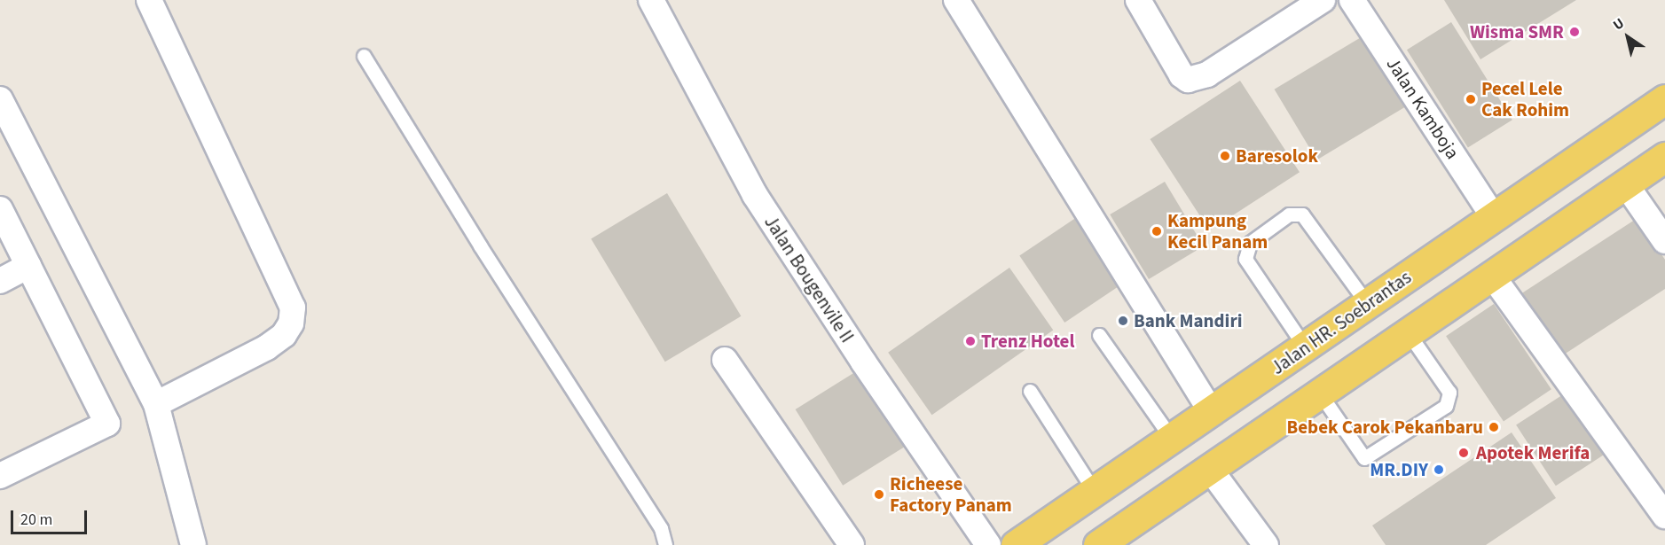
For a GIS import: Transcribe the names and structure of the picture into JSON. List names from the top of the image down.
{
  "streets": {
    "main road": ["Jalan HR. Soebrantas"],
    "street": ["Jalan Kamboja", "Jalan Bougenvile II"]
  },
  "crossings": [
    ["Jalan Kamboja", "Jalan HR. Soebrantas"]
  ],
  "places": [
    "Wisma SMR",
    "Pecel Lele Cak Rohim",
    "Baresolok",
    "Kampung Kecil Panam",
    "Bank Mandiri",
    "Trenz Hotel",
    "Bebek Carok Pekanbaru",
    "Apotek Merifa",
    "MR.DIY",
    "Richeese Factory Panam"
  ],
  "scale_bar": "20 m",
  "north": "top left"
}
